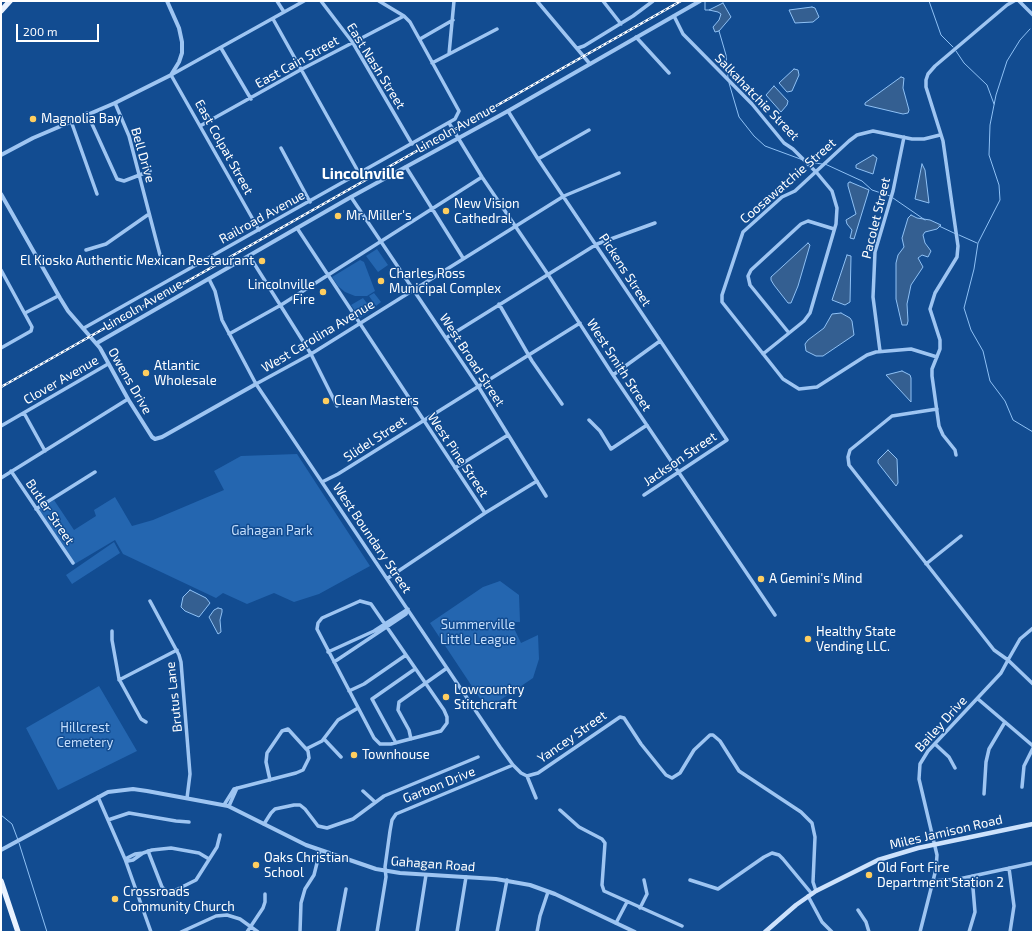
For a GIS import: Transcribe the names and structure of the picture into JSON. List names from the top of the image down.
{
  "streets": {
    "main road": ["Miles Jamison Road"],
    "street": [
      "East Cain Street",
      "East Nash Street",
      "Salkahatchie Street",
      "Lincoln Avenue",
      "East Colpat Street",
      "Bell Drive",
      "Coosawatchie Street",
      "Railroad Avenue",
      "Pacolet Street",
      "Pickens Street",
      "West Carolina Avenue",
      "West Broad Street",
      "West Smith Street",
      "Clover Avenue",
      "Owens Drive",
      "Slidel Street",
      "West Pine Street",
      "Jackson Street",
      "Butler Street",
      "West Boundary Street",
      "Brutus Lane",
      "Bailey Drive",
      "Yancey Street",
      "Garbon Drive",
      "Gahagan Road"
    ]
  },
  "crossings": [
    ["East Cain Street", "East Nash Street"],
    ["East Cain Street", "East Colpat Street"],
    ["East Nash Street", "Railroad Avenue"],
    ["Salkahatchie Street", "Lincoln Avenue"],
    ["Salkahatchie Street", "Coosawatchie Street"],
    ["Lincoln Avenue", "Pickens Street"],
    ["Lincoln Avenue", "West Broad Street"],
    ["Lincoln Avenue", "West Smith Street"],
    ["Lincoln Avenue", "Owens Drive"],
    ["Lincoln Avenue", "West Pine Street"],
    ["Lincoln Avenue", "West Boundary Street"],
    ["East Colpat Street", "Railroad Avenue"],
    ["Coosawatchie Street", "Pacolet Street"],
    ["Railroad Avenue", "West Smith Street"],
    ["Railroad Avenue", "Owens Drive"],
    ["Pickens Street", "West Carolina Avenue"],
    ["Pickens Street", "Jackson Street"],
    ["West Carolina Avenue", "West Broad Street"],
    ["West Carolina Avenue", "West Smith Street"],
    ["West Carolina Avenue", "Owens Drive"],
    ["West Carolina Avenue", "West Pine Street"],
    ["West Carolina Avenue", "West Boundary Street"],
    ["West Broad Street", "Slidel Street"],
    ["West Smith Street", "Slidel Street"],
    ["West Smith Street", "Jackson Street"],
    ["Clover Avenue", "Owens Drive"],
    ["Owens Drive", "West Boundary Street"],
    ["Slidel Street", "West Pine Street"],
    ["Slidel Street", "West Boundary Street"],
    ["West Boundary Street", "Yancey Street"],
    ["West Boundary Street", "Garbon Drive"],
    ["Brutus Lane", "Gahagan Road"],
    ["Bailey Drive", "Miles Jamison Road"],
    ["Yancey Street", "Miles Jamison Road"],
    ["Garbon Drive", "Gahagan Road"]
  ],
  "districts": ["Lincolnville"],
  "parks": ["Gahagan Park", "Summerville Little League", "Hillcrest Cemetery"],
  "places": [
    "Magnolia Bay",
    "New Vision Cathedral",
    "Mr. Miller's",
    "El Kiosko Authentic Mexican Restaurant",
    "Charles Ross Municipal Complex",
    "Lincolnville Fire",
    "Atlantic Wholesale",
    "Clean Masters",
    "A Gemini's Mind",
    "Healthy State Vending LLC.",
    "Lowcountry Stitchcraft",
    "Townhouse",
    "Oaks Christian School",
    "Old Fort Fire Department Station 2",
    "Crossroads Community Church"
  ],
  "scale_bar": "200 m"
}
